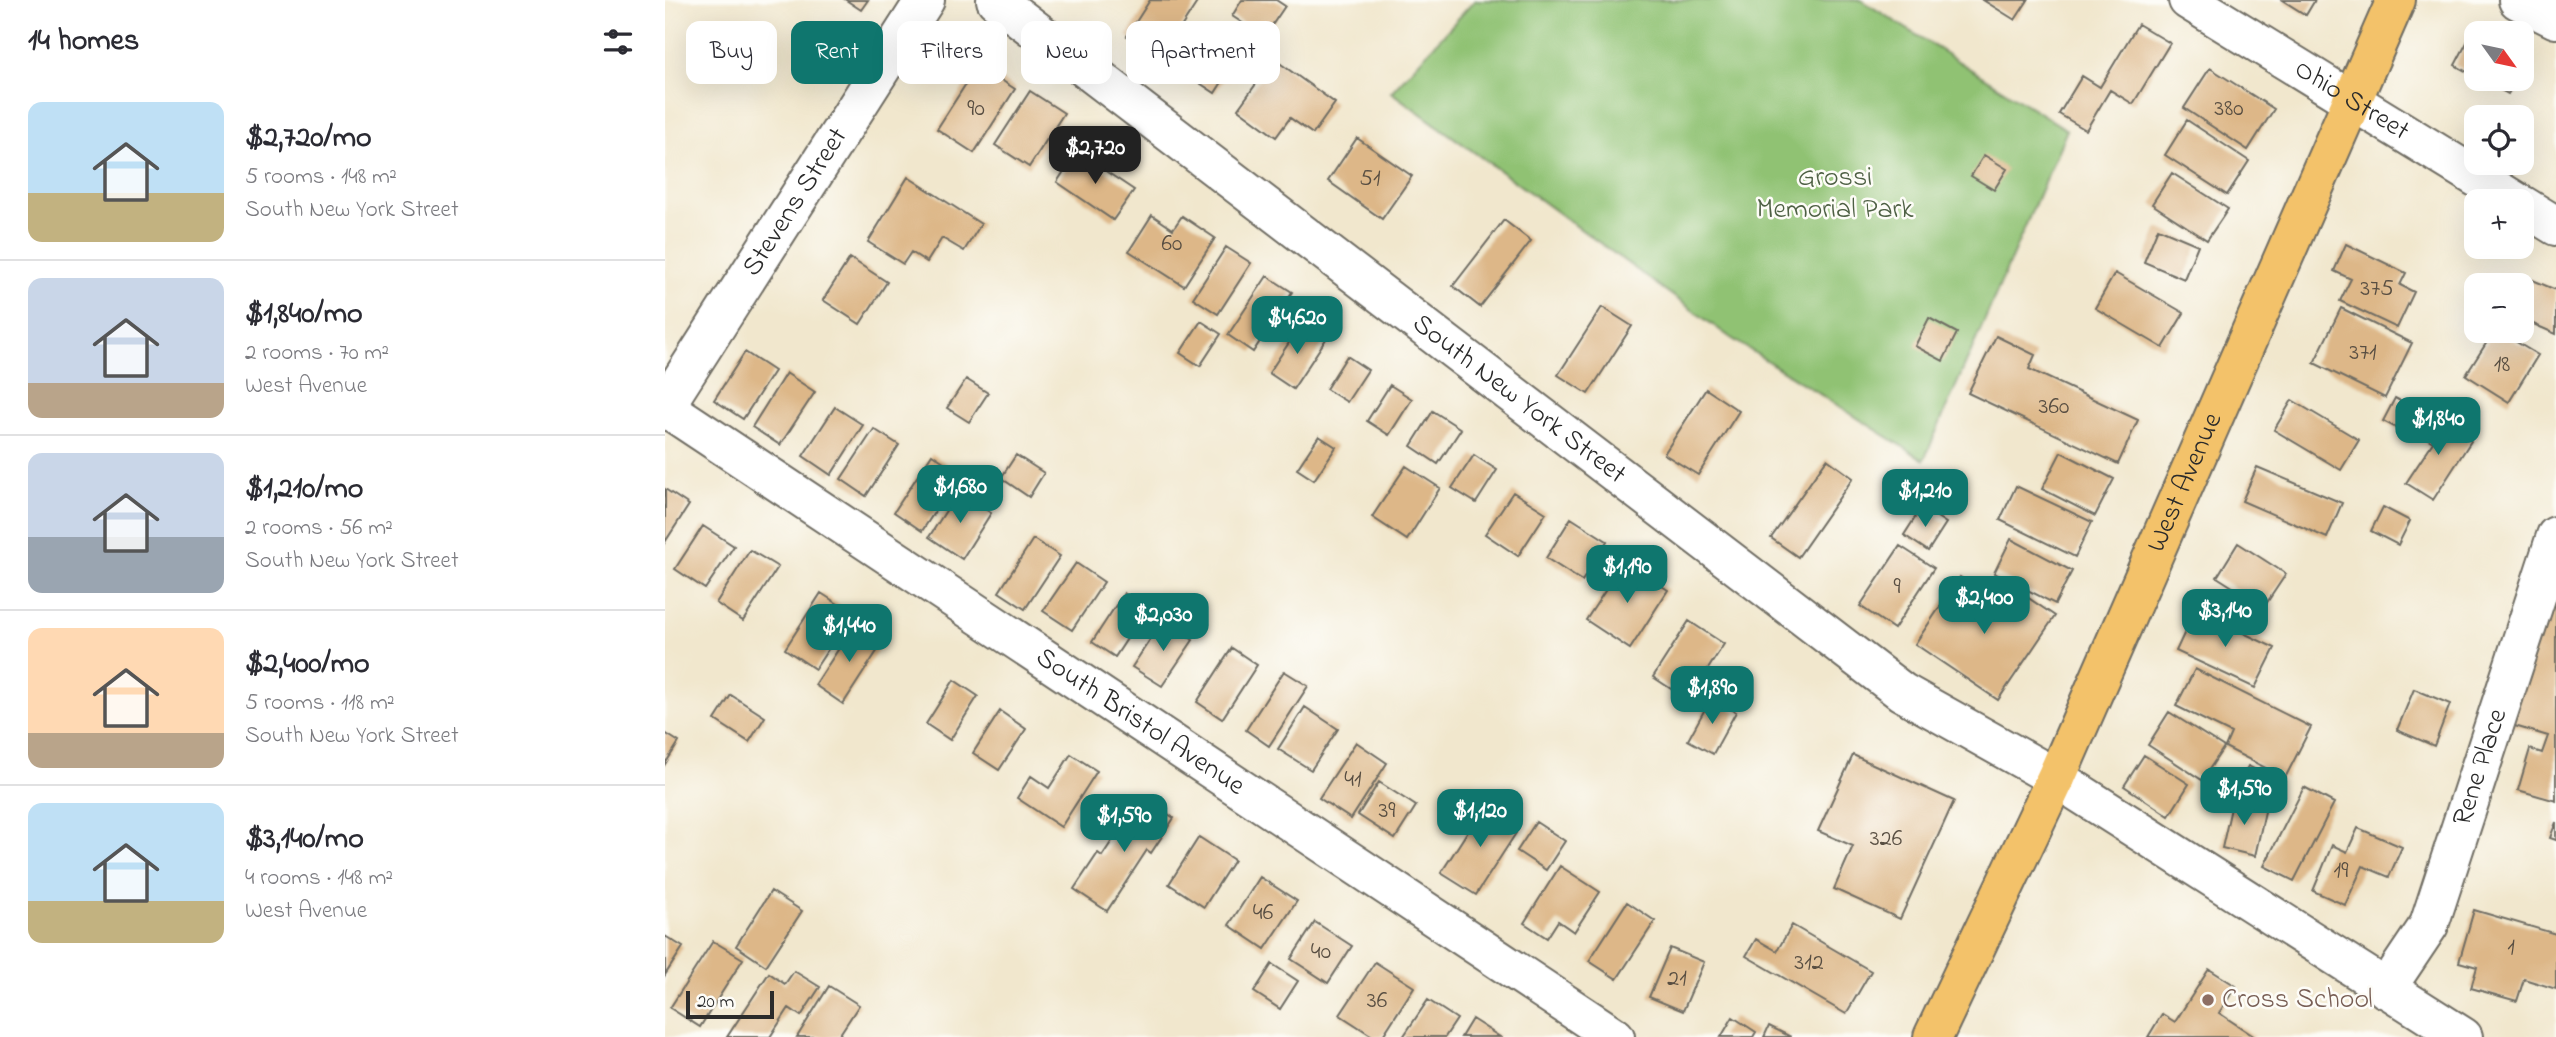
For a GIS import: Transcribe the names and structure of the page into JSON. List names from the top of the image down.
{
  "streets": {
    "highway": ["West Avenue"],
    "street": [
      "Ohio Street",
      "Stevens Street",
      "South New York Street",
      "South Bristol Avenue",
      "Rene Place"
    ]
  },
  "crossings": [
    ["Ohio Street", "West Avenue"],
    ["Stevens Street", "South Bristol Avenue"],
    ["South New York Street", "West Avenue"],
    ["South New York Street", "Rene Place"]
  ],
  "parks": ["Grossi Memorial Park"],
  "places": ["Cross School"],
  "house_numbers": [
    "90",
    "380",
    "51",
    "60",
    "375",
    "371",
    "18",
    "360",
    "9",
    "41",
    "39",
    "326",
    "19",
    "46",
    "1",
    "40",
    "312",
    "21",
    "36"
  ],
  "scale_bar": "20 m",
  "north": "bottom right",
  "page": {
    "heading": "14 homes",
    "map_buttons": ["+", "−"],
    "chip": [
      "Buy",
      "Rent",
      "Filters",
      "New",
      "Apartment"
    ],
    "list": [
      {
        "name": "$2,720/mo",
        "note": "5 rooms · 148 m² · South New York Street"
      },
      {
        "name": "$1,840/mo",
        "note": "2 rooms · 70 m² · West Avenue"
      },
      {
        "name": "$1,210/mo",
        "note": "2 rooms · 56 m² · South New York Street"
      },
      {
        "name": "$2,400/mo",
        "note": "5 rooms · 118 m² · South New York Street"
      },
      {
        "name": "$3,140/mo",
        "note": "4 rooms · 148 m² · West Avenue"
      }
    ],
    "price": [
      "$2,720",
      "$4,620",
      "$1,840",
      "$1,680",
      "$1,210",
      "$1,190",
      "$2,400",
      "$3,140",
      "$2,030",
      "$1,440",
      "$1,890",
      "$1,590",
      "$1,120",
      "$1,590"
    ],
    "scale": "20 m"
  }
}
